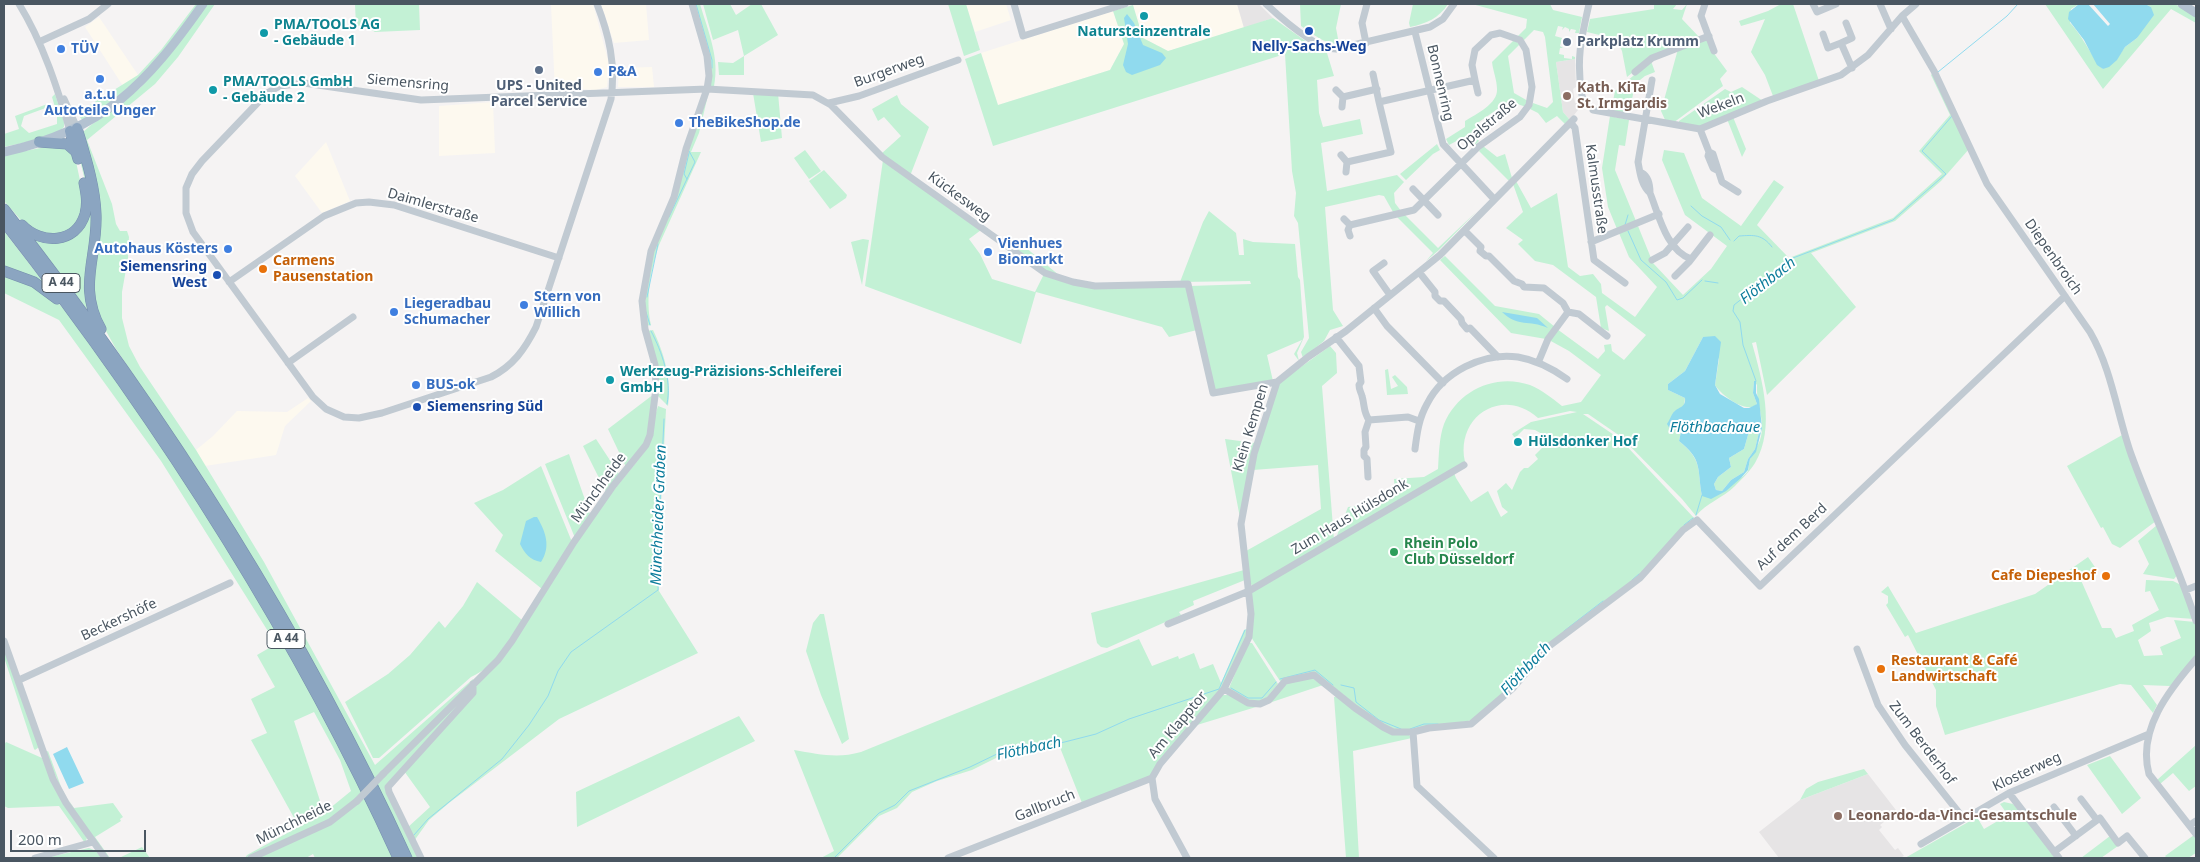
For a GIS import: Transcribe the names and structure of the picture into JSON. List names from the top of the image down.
{
  "streets": {
    "highway": ["A 44"],
    "street": [
      "Burgerweg",
      "Siemensring",
      "Bonnenring",
      "Wekeln",
      "Opalstraße",
      "Kalmusstraße",
      "Kückesweg",
      "Daimlerstraße",
      "Diepenbroich",
      "Klein Kempen",
      "Münchheide",
      "Zum Haus Hülsdonk",
      "Auf dem Berd",
      "Beckershöfe",
      "Am Klapptor",
      "Zum Berderhof",
      "Klosterweg",
      "Gallbruch"
    ]
  },
  "crossings": [
    ["Burgerweg", "Kückesweg"],
    ["Siemensring", "Kückesweg"],
    ["Siemensring", "Daimlerstraße"],
    ["Siemensring", "Münchheide"],
    ["Bonnenring", "Opalstraße"],
    ["Bonnenring", "Klein Kempen"],
    ["Wekeln", "Diepenbroich"],
    ["Kalmusstraße", "Klein Kempen"],
    ["Kückesweg", "Klein Kempen"],
    ["Kückesweg", "Münchheide"],
    ["Diepenbroich", "Auf dem Berd"],
    ["Klein Kempen", "Zum Haus Hülsdonk"],
    ["Klein Kempen", "Am Klapptor"],
    ["Am Klapptor", "Gallbruch"],
    ["Zum Berderhof", "Klosterweg"]
  ],
  "water": ["Flöthbach", "Flöthbachaue", "Münchheider Graben"],
  "places": [
    "Natursteinzentrale",
    "Nelly-Sachs-Weg",
    "PMA/TOOLS AG - Gebäude 1",
    "Parkplatz Krumm",
    "TÜV",
    "UPS - United Parcel Service",
    "P&A",
    "a.t.u Autoteile Unger",
    "PMA/TOOLS GmbH - Gebäude 2",
    "Kath. KiTa St. Irmgardis",
    "TheBikeShop.de",
    "Autohaus Kösters",
    "Vienhues Biomarkt",
    "Carmens Pausenstation",
    "Siemensring West",
    "Stern von Willich",
    "Liegeradbau Schumacher",
    "Werkzeug-Präzisions-Schleiferei GmbH",
    "BUS-ok",
    "Siemensring Süd",
    "Hülsdonker Hof",
    "Rhein Polo Club Düsseldorf",
    "Cafe Diepeshof",
    "Restaurant & Café Landwirtschaft",
    "Leonardo-da-Vinci-Gesamtschule"
  ],
  "scale_bar": "200 m"
}
